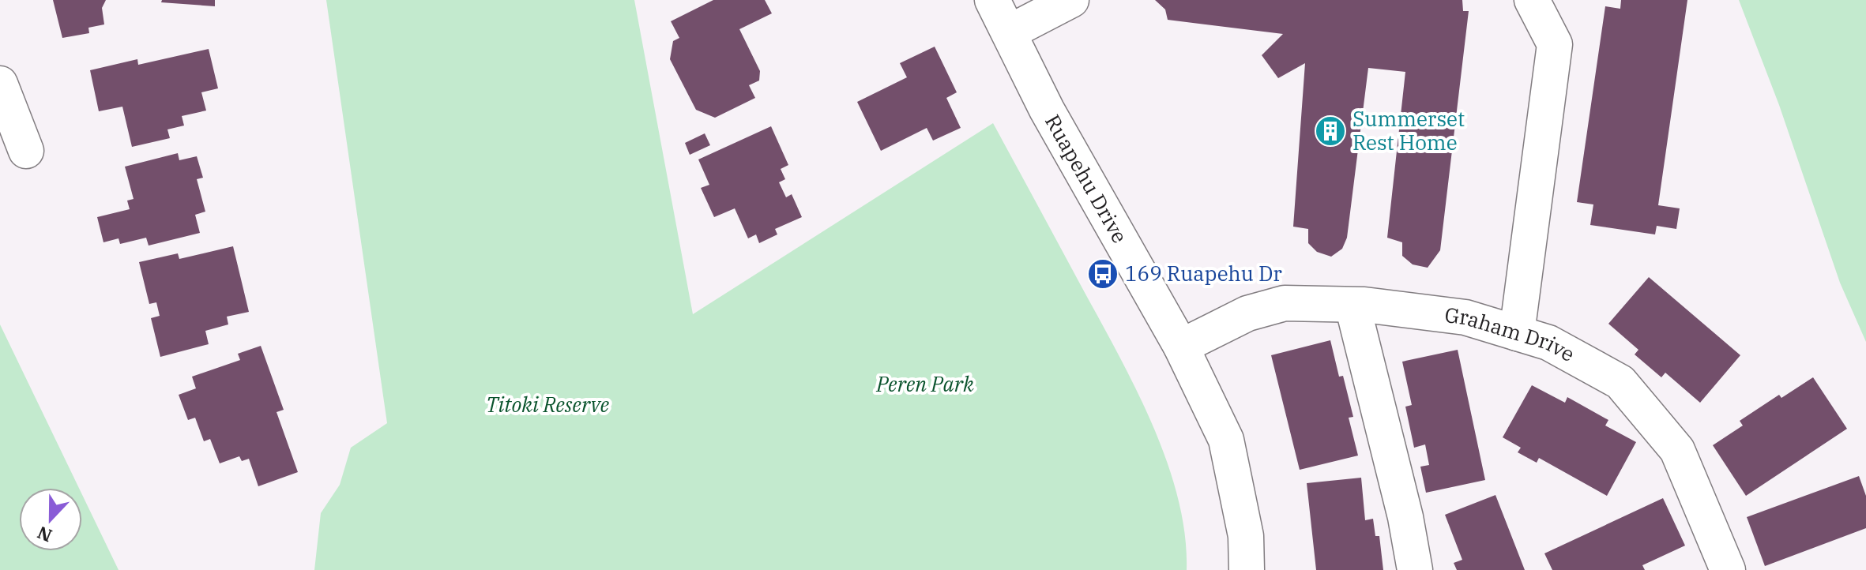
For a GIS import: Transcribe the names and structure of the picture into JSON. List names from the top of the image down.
{
  "streets": {
    "street": ["Ruapehu Drive", "Graham Drive"]
  },
  "crossings": [
    ["Ruapehu Drive", "Graham Drive"]
  ],
  "parks": ["Peren Park", "Titoki Reserve"],
  "places": {
    "building": ["Summerset Rest Home"],
    "bus stop": ["169 Ruapehu Dr"]
  },
  "north": "bottom"
}
